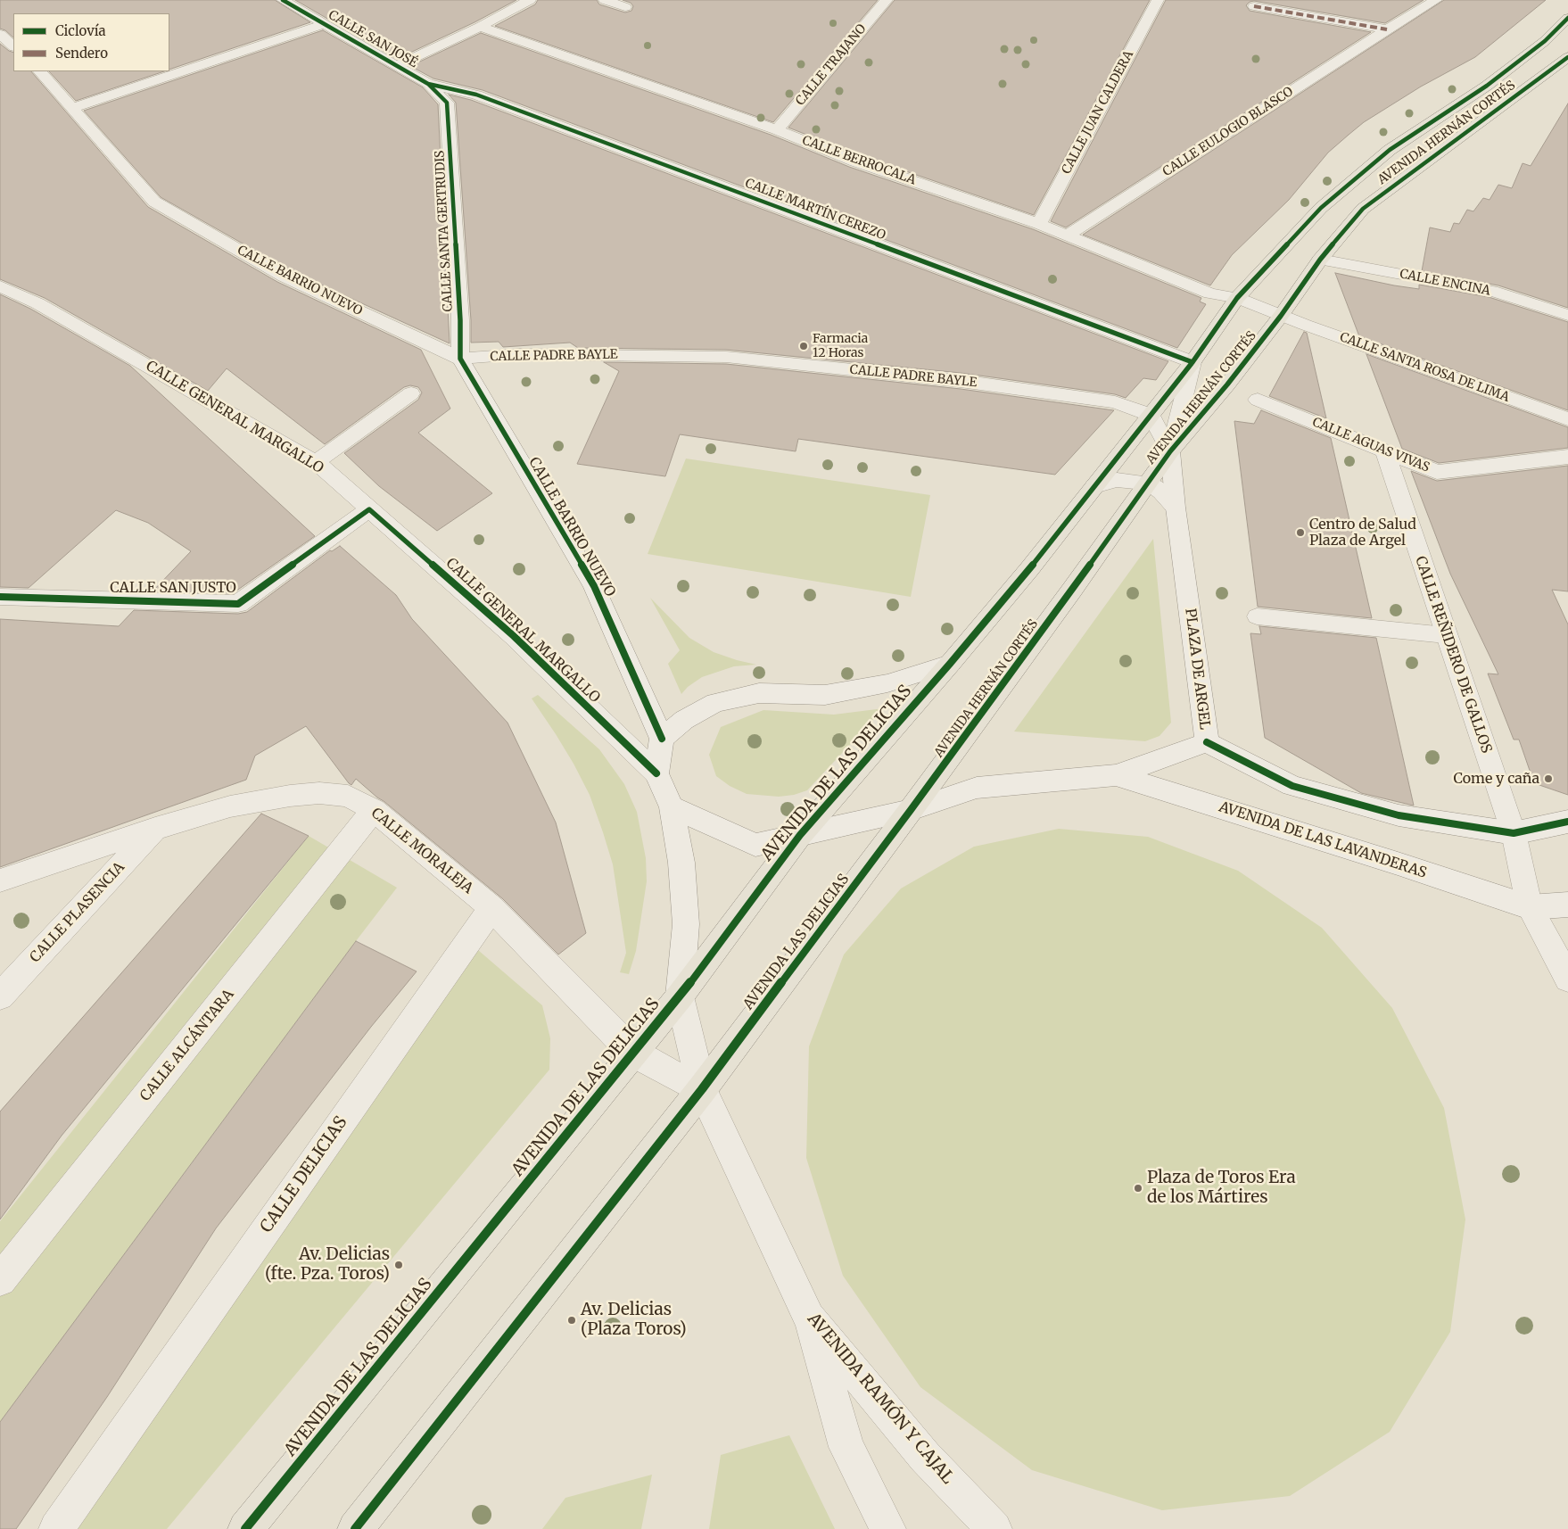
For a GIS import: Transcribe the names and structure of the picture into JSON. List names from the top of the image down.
{
  "streets": {
    "main road": ["AVENIDA HERNÁN CORTÉS", "AVENIDA DE LAS DELICIAS", "AVENIDA LAS DELICIAS"],
    "street": [
      "CALLE SAN JOSÉ",
      "CALLE TRAJANO",
      "CALLE JUAN CALDERA",
      "CALLE EULOGIO BLASCO",
      "CALLE BERROCALA",
      "CALLE MARTÍN CEREZO",
      "CALLE SANTA GERTRUDIS",
      "CALLE BARRIO NUEVO",
      "CALLE ENCINA",
      "CALLE PADRE BAYLE",
      "CALLE SANTA ROSA DE LIMA",
      "CALLE GENERAL MARGALLO",
      "CALLE AGUAS VIVAS",
      "CALLE SAN JUSTO",
      "CALLE REÑIDERO DE GALLOS",
      "PLAZA DE ARGEL",
      "AVENIDA DE LAS LAVANDERAS",
      "CALLE MORALEJA",
      "CALLE PLASENCIA",
      "CALLE ALCÁNTARA",
      "CALLE DELICIAS",
      "AVENIDA RAMÓN Y CAJAL"
    ]
  },
  "crossings": [
    ["CALLE SAN JOSÉ", "CALLE MARTÍN CEREZO"],
    ["CALLE TRAJANO", "CALLE BERROCALA"],
    ["CALLE JUAN CALDERA", "CALLE BERROCALA"],
    ["CALLE EULOGIO BLASCO", "CALLE BERROCALA"],
    ["AVENIDA HERNÁN CORTÉS", "CALLE BERROCALA"],
    ["AVENIDA HERNÁN CORTÉS", "CALLE MARTÍN CEREZO"],
    ["AVENIDA HERNÁN CORTÉS", "CALLE ENCINA"],
    ["AVENIDA HERNÁN CORTÉS", "CALLE PADRE BAYLE"],
    ["AVENIDA HERNÁN CORTÉS", "CALLE SANTA ROSA DE LIMA"],
    ["AVENIDA HERNÁN CORTÉS", "PLAZA DE ARGEL"],
    ["AVENIDA HERNÁN CORTÉS", "AVENIDA DE LAS DELICIAS"],
    ["AVENIDA HERNÁN CORTÉS", "AVENIDA LAS DELICIAS"],
    ["CALLE SANTA GERTRUDIS", "CALLE BARRIO NUEVO"],
    ["CALLE SANTA GERTRUDIS", "CALLE PADRE BAYLE"],
    ["CALLE BARRIO NUEVO", "CALLE PADRE BAYLE"],
    ["CALLE GENERAL MARGALLO", "CALLE SAN JUSTO"],
    ["CALLE GENERAL MARGALLO", "AVENIDA DE LAS DELICIAS"],
    ["CALLE AGUAS VIVAS", "CALLE REÑIDERO DE GALLOS"],
    ["PLAZA DE ARGEL", "AVENIDA DE LAS LAVANDERAS"],
    ["PLAZA DE ARGEL", "AVENIDA LAS DELICIAS"],
    ["AVENIDA DE LAS DELICIAS", "CALLE MORALEJA"],
    ["CALLE MORALEJA", "CALLE PLASENCIA"],
    ["CALLE MORALEJA", "AVENIDA LAS DELICIAS"],
    ["CALLE MORALEJA", "CALLE ALCÁNTARA"],
    ["CALLE MORALEJA", "CALLE DELICIAS"],
    ["CALLE MORALEJA", "AVENIDA RAMÓN Y CAJAL"],
    ["AVENIDA LAS DELICIAS", "AVENIDA RAMÓN Y CAJAL"]
  ],
  "places": [
    "Farmacia 12 Horas",
    "Centro de Salud Plaza de Argel",
    "Come y caña",
    "Plaza de Toros Era de los Mártires",
    "Av. Delicias (fte. Pza. Toros)",
    "Av. Delicias (Plaza Toros)"
  ],
  "legend": ["Ciclovía", "Sendero"]
}
